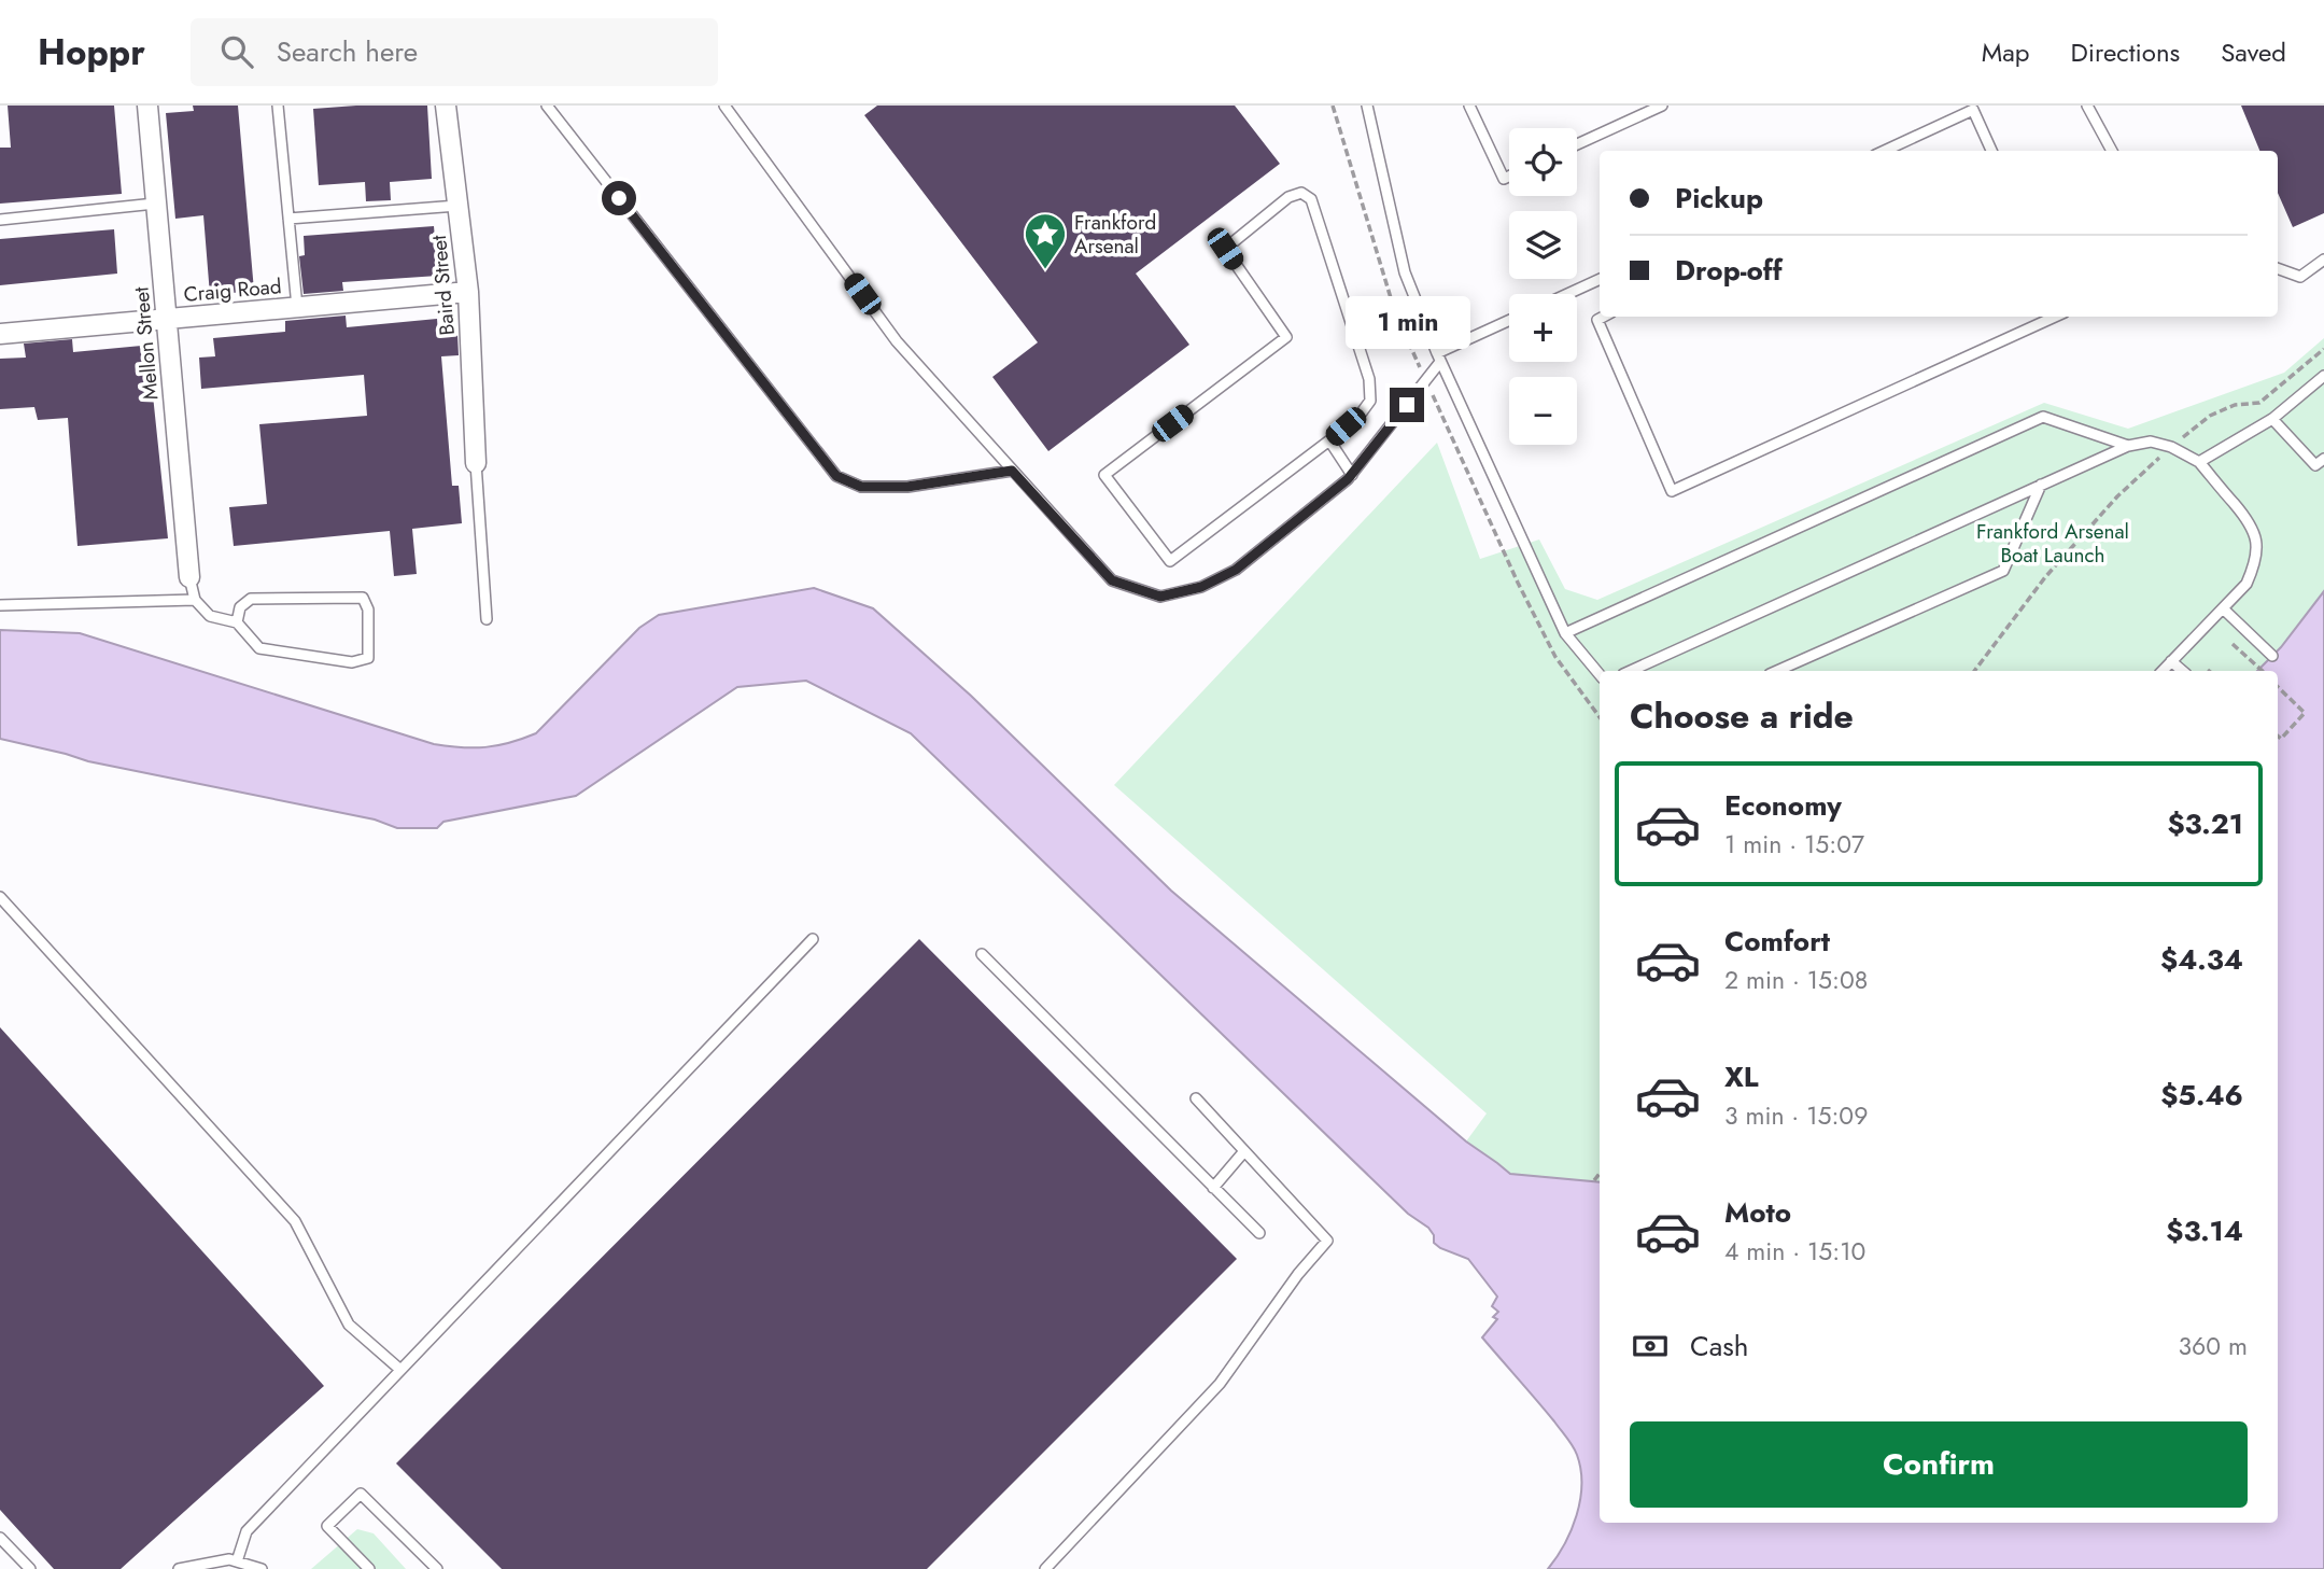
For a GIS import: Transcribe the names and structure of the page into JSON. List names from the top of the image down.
{
  "streets": {
    "street": ["Baird Street", "Craig Road", "Mellon Street"]
  },
  "crossings": [
    ["Baird Street", "Craig Road"],
    ["Craig Road", "Mellon Street"]
  ],
  "parks": ["Frankford Arsenal Boat Launch"],
  "places": {
    "place": ["Frankford Arsenal"]
  },
  "page": {
    "header": "Hoppr",
    "search": "Search here",
    "nav": ["Map", "Directions", "Saved"],
    "map_buttons": ["+", "−"],
    "banner": ["Pickup", "Drop-off"],
    "bubble": "1 min",
    "heading": "Choose a ride",
    "list": [
      {
        "name": "Economy",
        "note": "1 min · 15:07",
        "value": "$3.21"
      },
      {
        "name": "Comfort",
        "note": "2 min · 15:08",
        "value": "$4.34"
      },
      {
        "name": "XL",
        "note": "3 min · 15:09",
        "value": "$5.46"
      },
      {
        "name": "Moto",
        "note": "4 min · 15:10",
        "value": "$3.14"
      }
    ],
    "pay": ["Cash", "360 m"],
    "buttons": "Confirm"
  }
}
